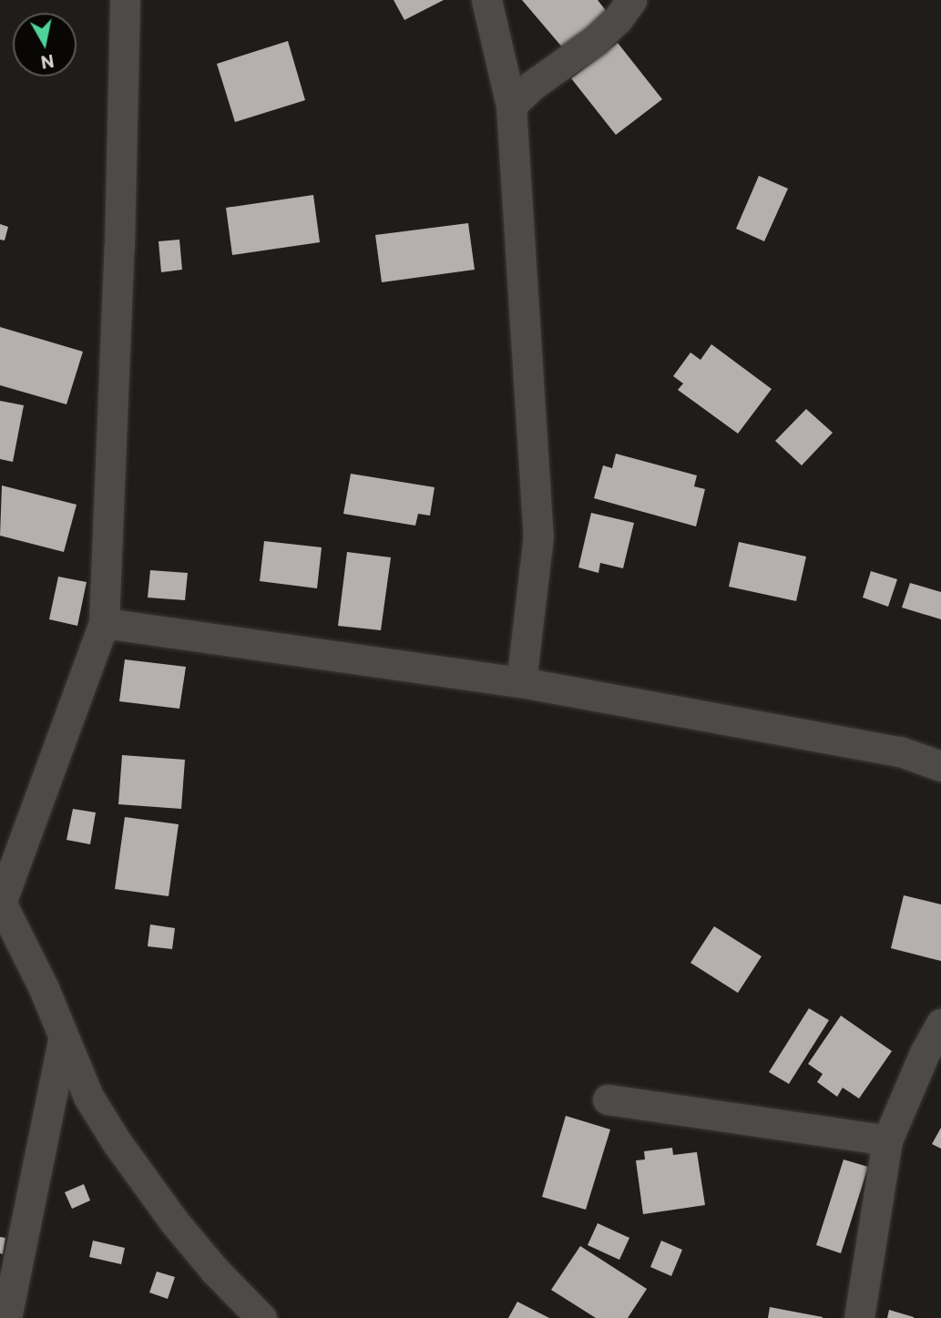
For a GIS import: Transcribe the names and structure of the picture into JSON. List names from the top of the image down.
{
  "north": "bottom"
}
